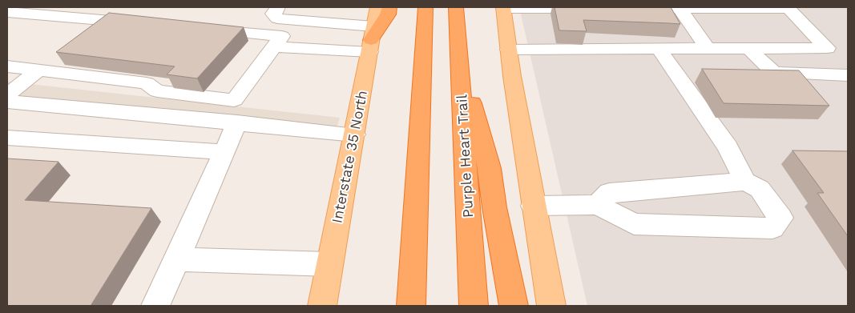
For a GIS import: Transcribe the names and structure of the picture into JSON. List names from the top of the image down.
{
  "streets": {
    "highway": ["Purple Heart Trail"],
    "main road": ["Interstate 35 North"]
  }
}
